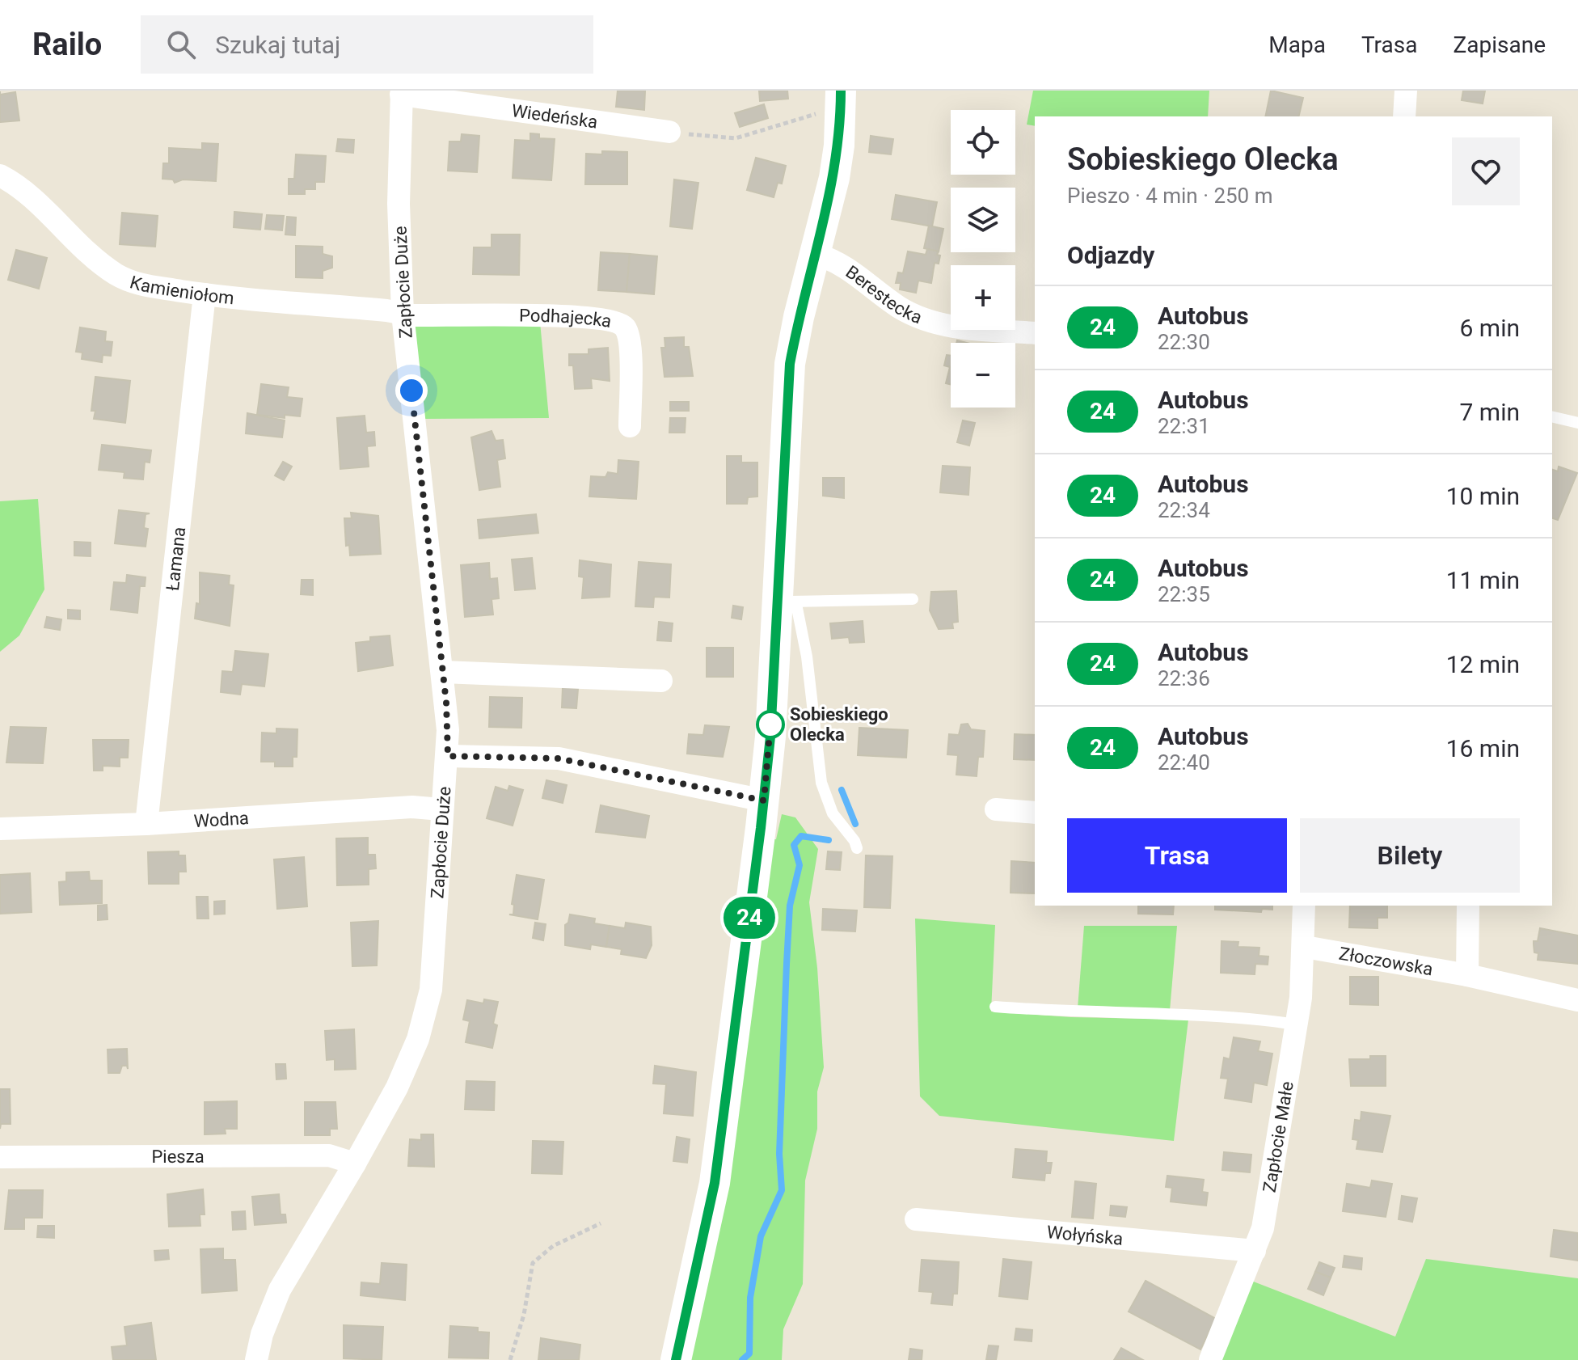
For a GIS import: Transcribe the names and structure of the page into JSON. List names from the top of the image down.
{
  "streets": {
    "street": [
      "Wiedeńska",
      "Zapłocie Duże",
      "Kamieniołom",
      "Berestecka",
      "Podhajecka",
      "Łamana",
      "Wodna",
      "Złoczowska",
      "Zapłocie Małe",
      "Piesza",
      "Wołyńska"
    ]
  },
  "crossings": [
    ["Wiedeńska", "Zapłocie Duże"],
    ["Zapłocie Duże", "Kamieniołom"],
    ["Zapłocie Duże", "Podhajecka"],
    ["Zapłocie Duże", "Wodna"],
    ["Zapłocie Duże", "Piesza"],
    ["Kamieniołom", "Podhajecka"],
    ["Kamieniołom", "Łamana"],
    ["Łamana", "Wodna"],
    ["Złoczowska", "Zapłocie Małe"],
    ["Zapłocie Małe", "Wołyńska"]
  ],
  "places": ["Sobieskiego Olecka"],
  "lines": ["bus line 24"],
  "page": {
    "header": "Railo",
    "search": "Szukaj tutaj",
    "nav": ["Mapa", "Trasa", "Zapisane"],
    "on_map": "24",
    "map_buttons": ["+", "−"],
    "heading": [
      ["Sobieskiego Olecka", "Pieszo · 4 min · 250 m"],
      "Odjazdy"
    ],
    "list": [
      {
        "mark": "24",
        "name": "Autobus",
        "note": "22:30",
        "value": "6 min"
      },
      {
        "mark": "24",
        "name": "Autobus",
        "note": "22:31",
        "value": "7 min"
      },
      {
        "mark": "24",
        "name": "Autobus",
        "note": "22:34",
        "value": "10 min"
      },
      {
        "mark": "24",
        "name": "Autobus",
        "note": "22:35",
        "value": "11 min"
      },
      {
        "mark": "24",
        "name": "Autobus",
        "note": "22:36",
        "value": "12 min"
      },
      {
        "mark": "24",
        "name": "Autobus",
        "note": "22:40",
        "value": "16 min"
      }
    ],
    "buttons": ["Trasa", "Bilety"]
  }
}
